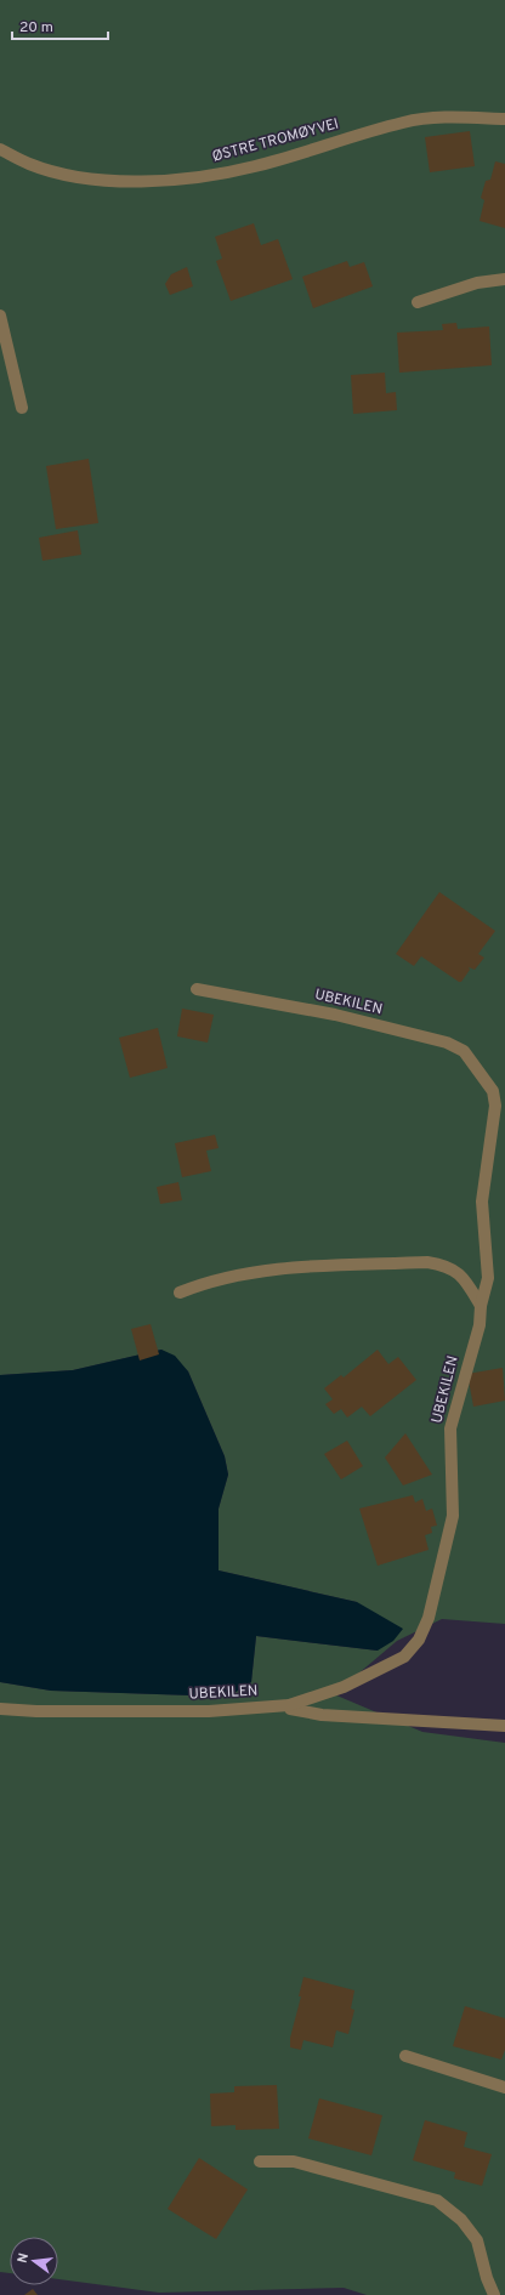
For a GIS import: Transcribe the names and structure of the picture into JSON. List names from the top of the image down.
{
  "streets": {
    "street": ["ØSTRE TROMØYVEI", "UBEKILEN"]
  },
  "scale_bar": "20 m",
  "north": "left"
}
